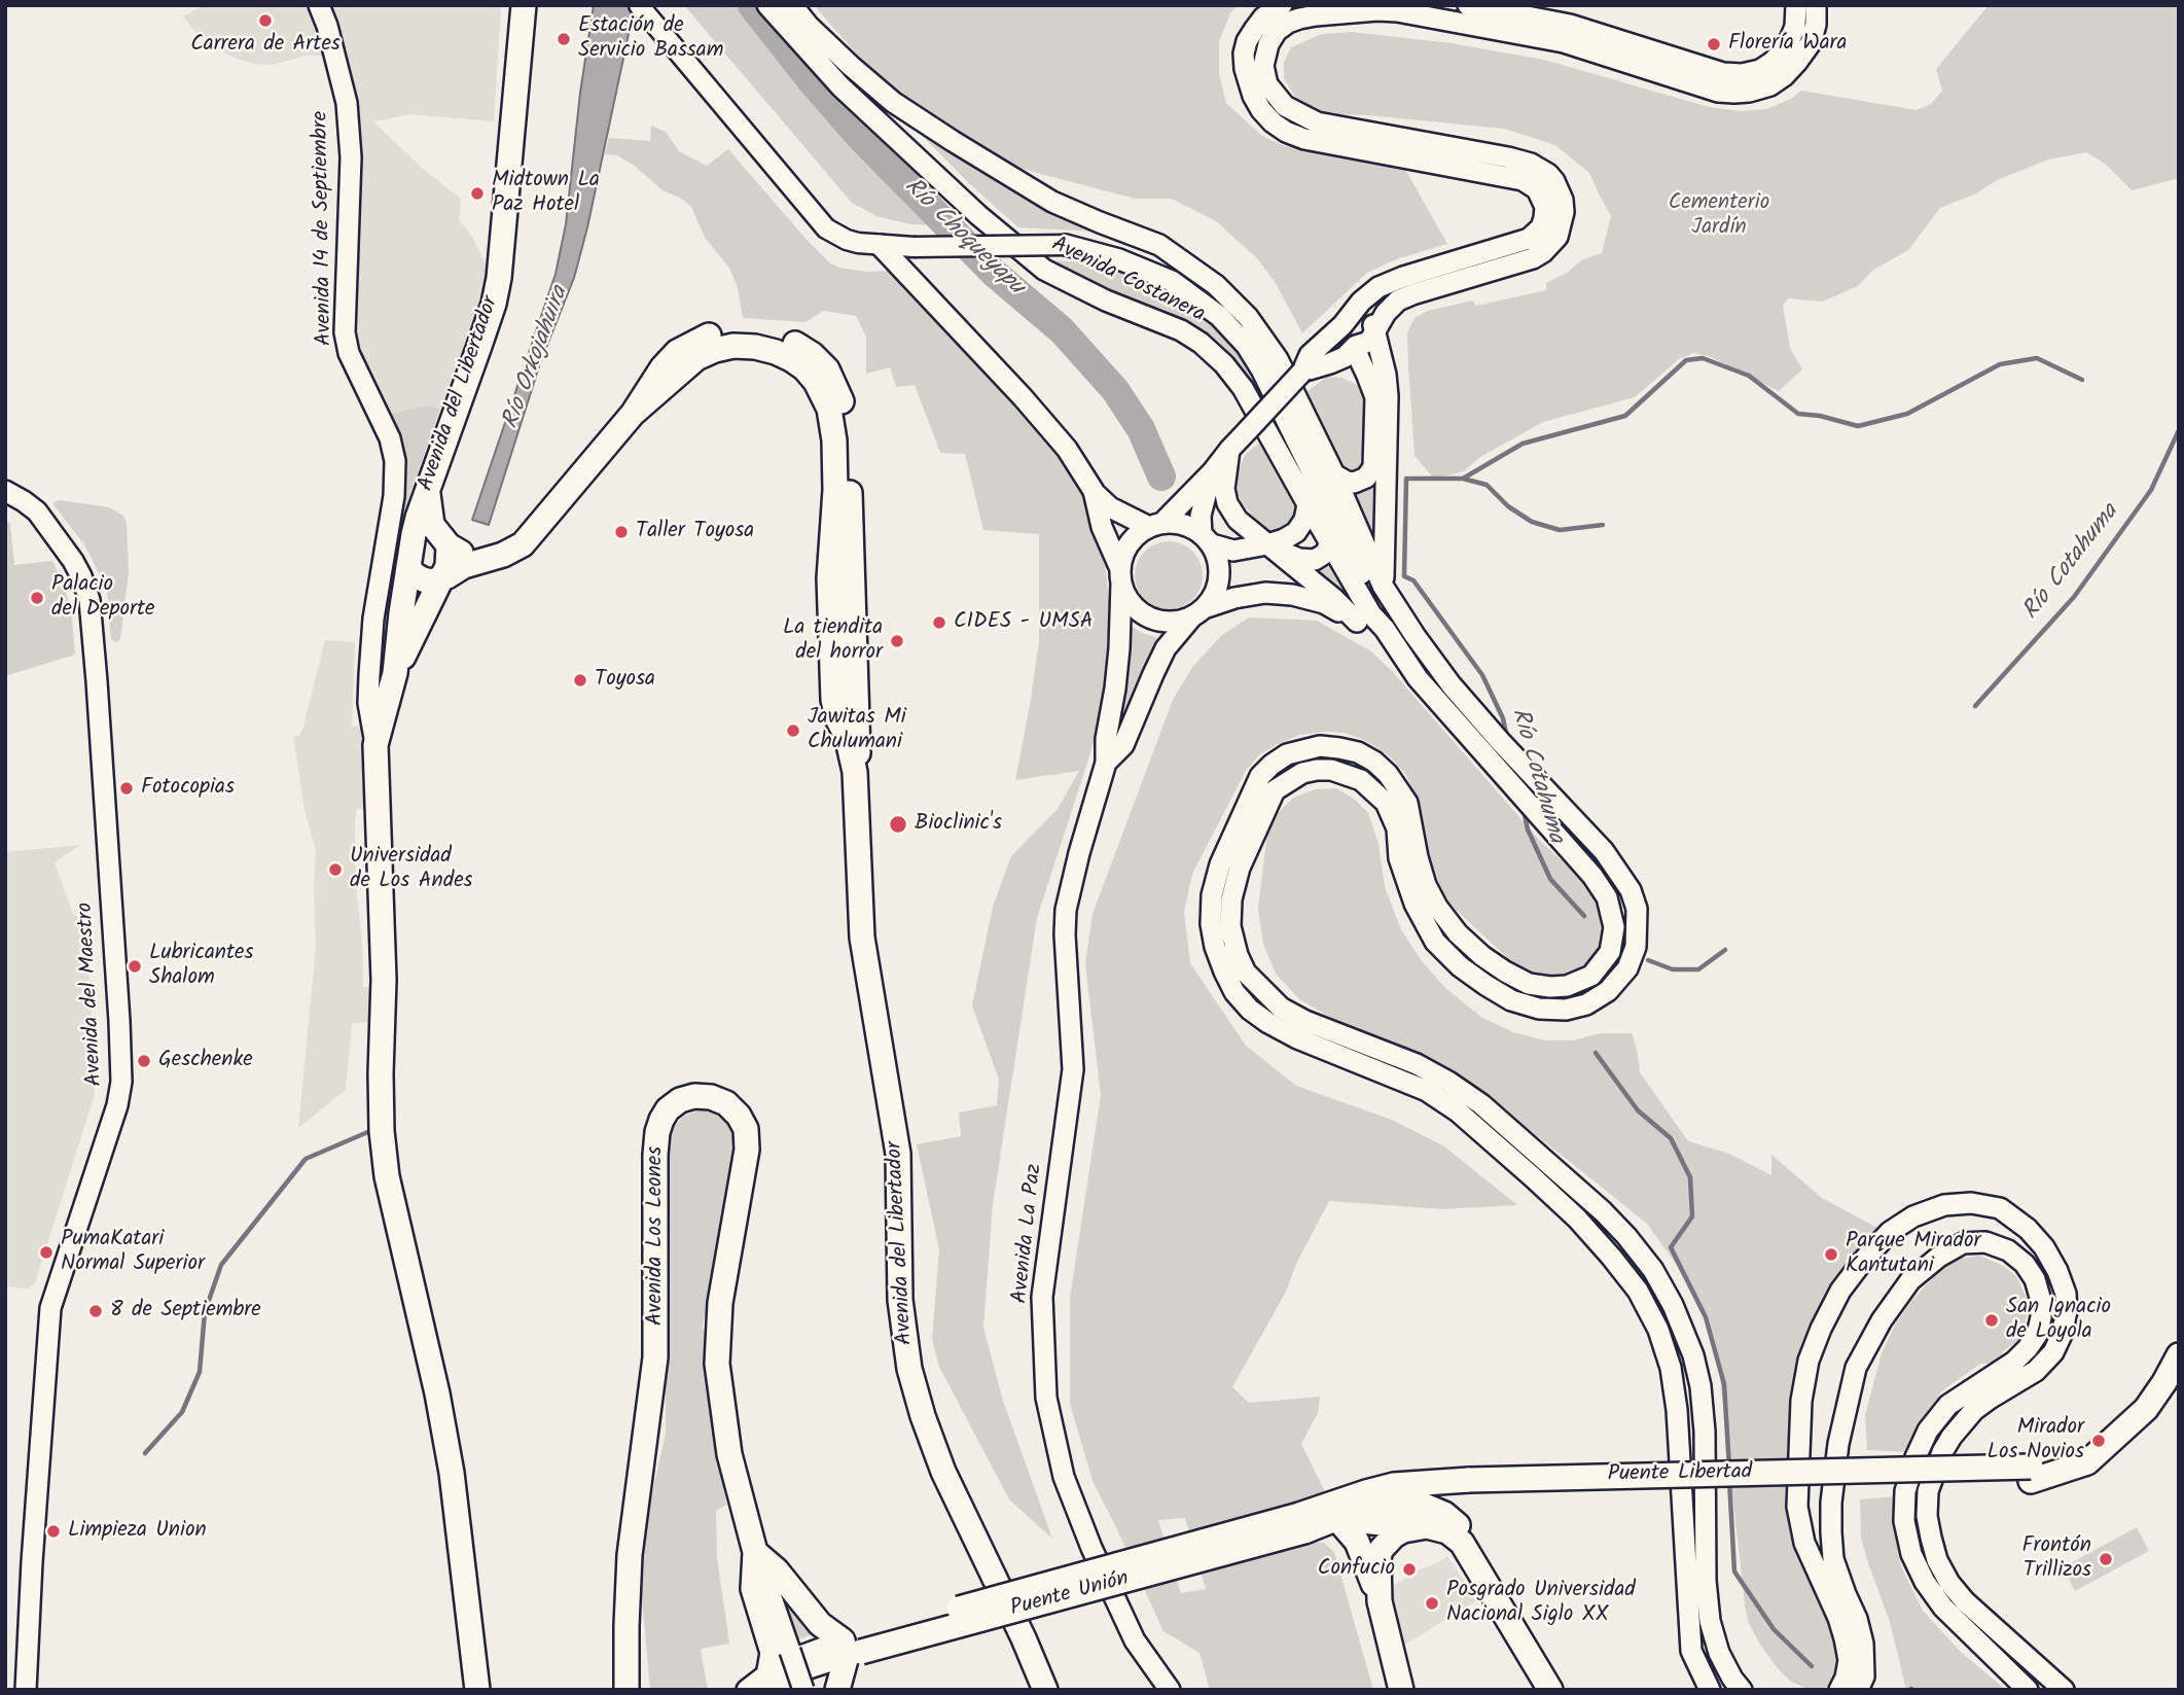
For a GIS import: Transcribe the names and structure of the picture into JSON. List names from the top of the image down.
{
  "streets": {
    "main road": [
      "Avenida 14 de Septiembre",
      "Avenida Costanera",
      "Avenida del Libertador",
      "Avenida del Maestro",
      "Avenida La Paz",
      "Avenida Los Leones",
      "Puente Libertad",
      "Puente Unión"
    ]
  },
  "crossings": [
    ["Puente Libertad", "Puente Unión"]
  ],
  "water": ["Río Choqueyapu", "Río Orkojahuira", "Río Cotahuma"],
  "parks": ["Cementerio Jardín"],
  "places": [
    "Carrera de Artes",
    "Estación de Servicio Bassam",
    "Florería Wara",
    "Midtown La Paz Hotel",
    "Taller Toyosa",
    "Palacio del Deporte",
    "CIDES - UMSA",
    "La tiendita del horror",
    "Toyosa",
    "Jawitas Mi Chulumani",
    "Fotocopias",
    "Bioclinic's",
    "Universidad de Los Andes",
    "Lubricantes Shalom",
    "Geschenke",
    "PumaKatari Normal Superior",
    "Parque Mirador Kantutani",
    "8 de Septiembre",
    "San Ignacio de Loyola",
    "Mirador Los Novios",
    "Limpieza Union",
    "Frontón Trillizos",
    "Confucio",
    "Posgrado Universidad Nacional Siglo XX"
  ]
}
